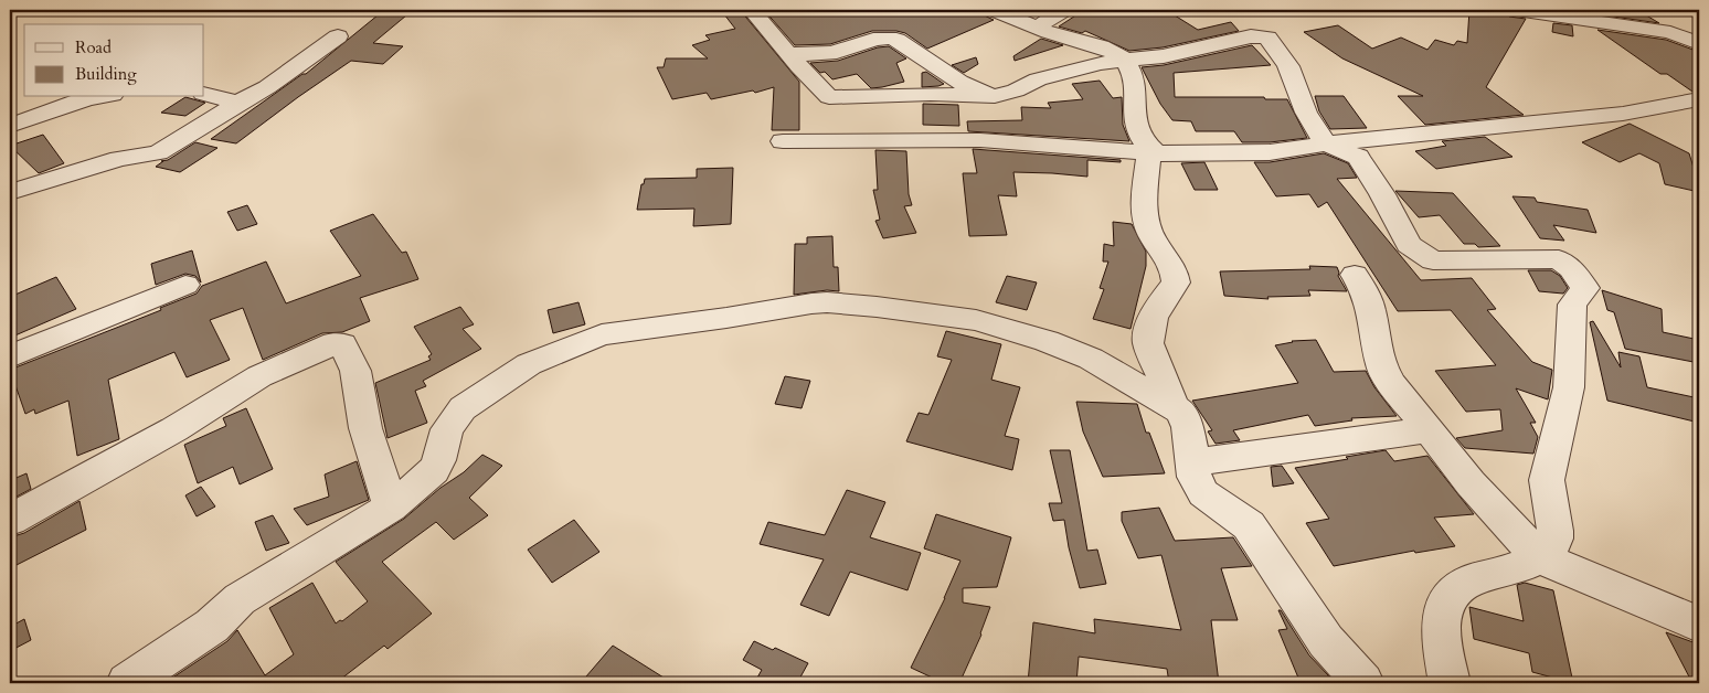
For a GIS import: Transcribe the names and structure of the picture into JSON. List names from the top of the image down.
{
  "legend": ["Road", "Building"]
}
